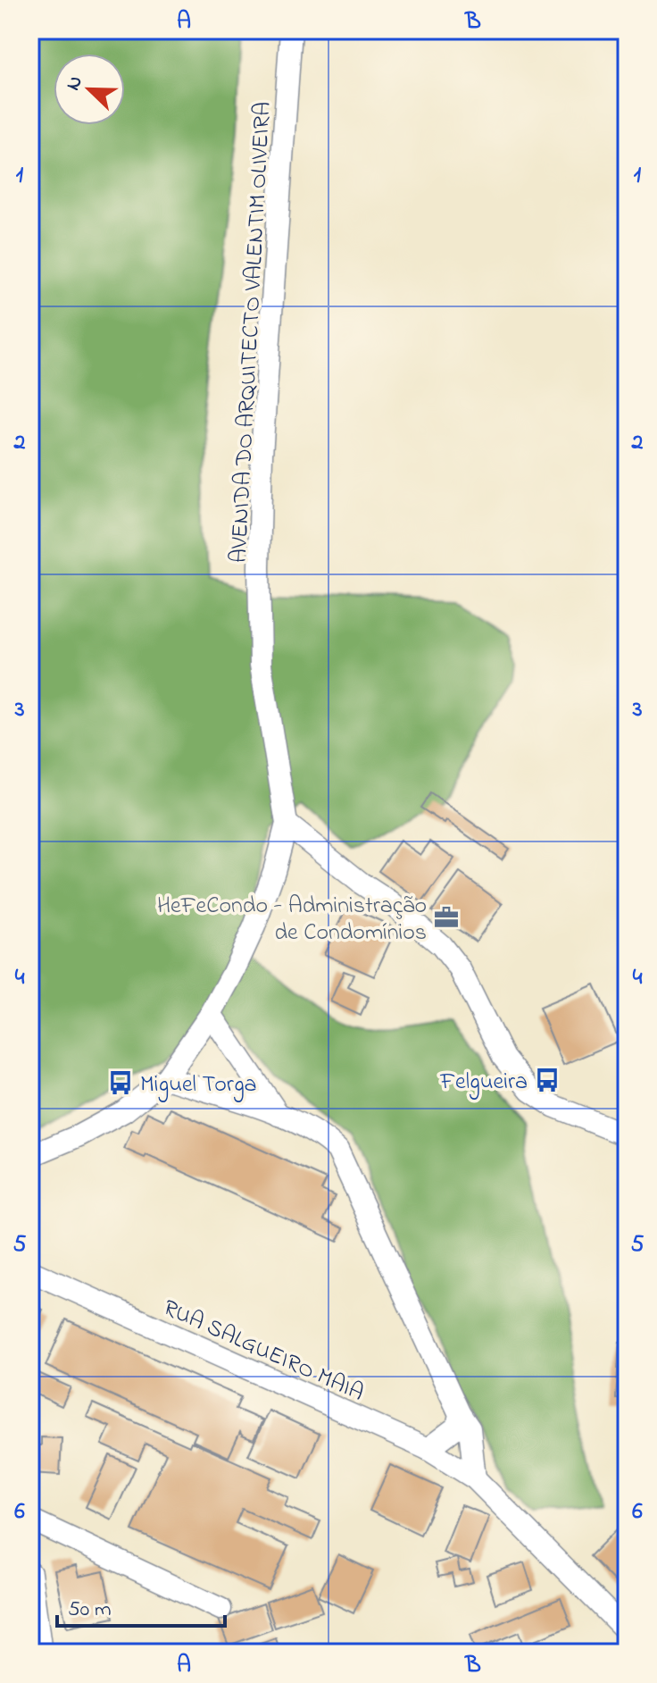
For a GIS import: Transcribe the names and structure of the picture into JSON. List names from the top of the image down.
{
  "streets": {
    "street": ["AVENIDA DO ARQUITECTO VALENTIM OLIVEIRA", "RUA SALGUEIRO MAIA"]
  },
  "places": {
    "office": ["HeFeCondo - Administração de Condomínios"],
    "bus stop": ["Felgueira", "Miguel Torga"]
  },
  "scale_bar": "50 m",
  "north": "top left",
  "grid": {
    "columns": ["A", "B"],
    "rows": [
      "1",
      "2",
      "3",
      "4",
      "5",
      "6"
    ]
  }
}
